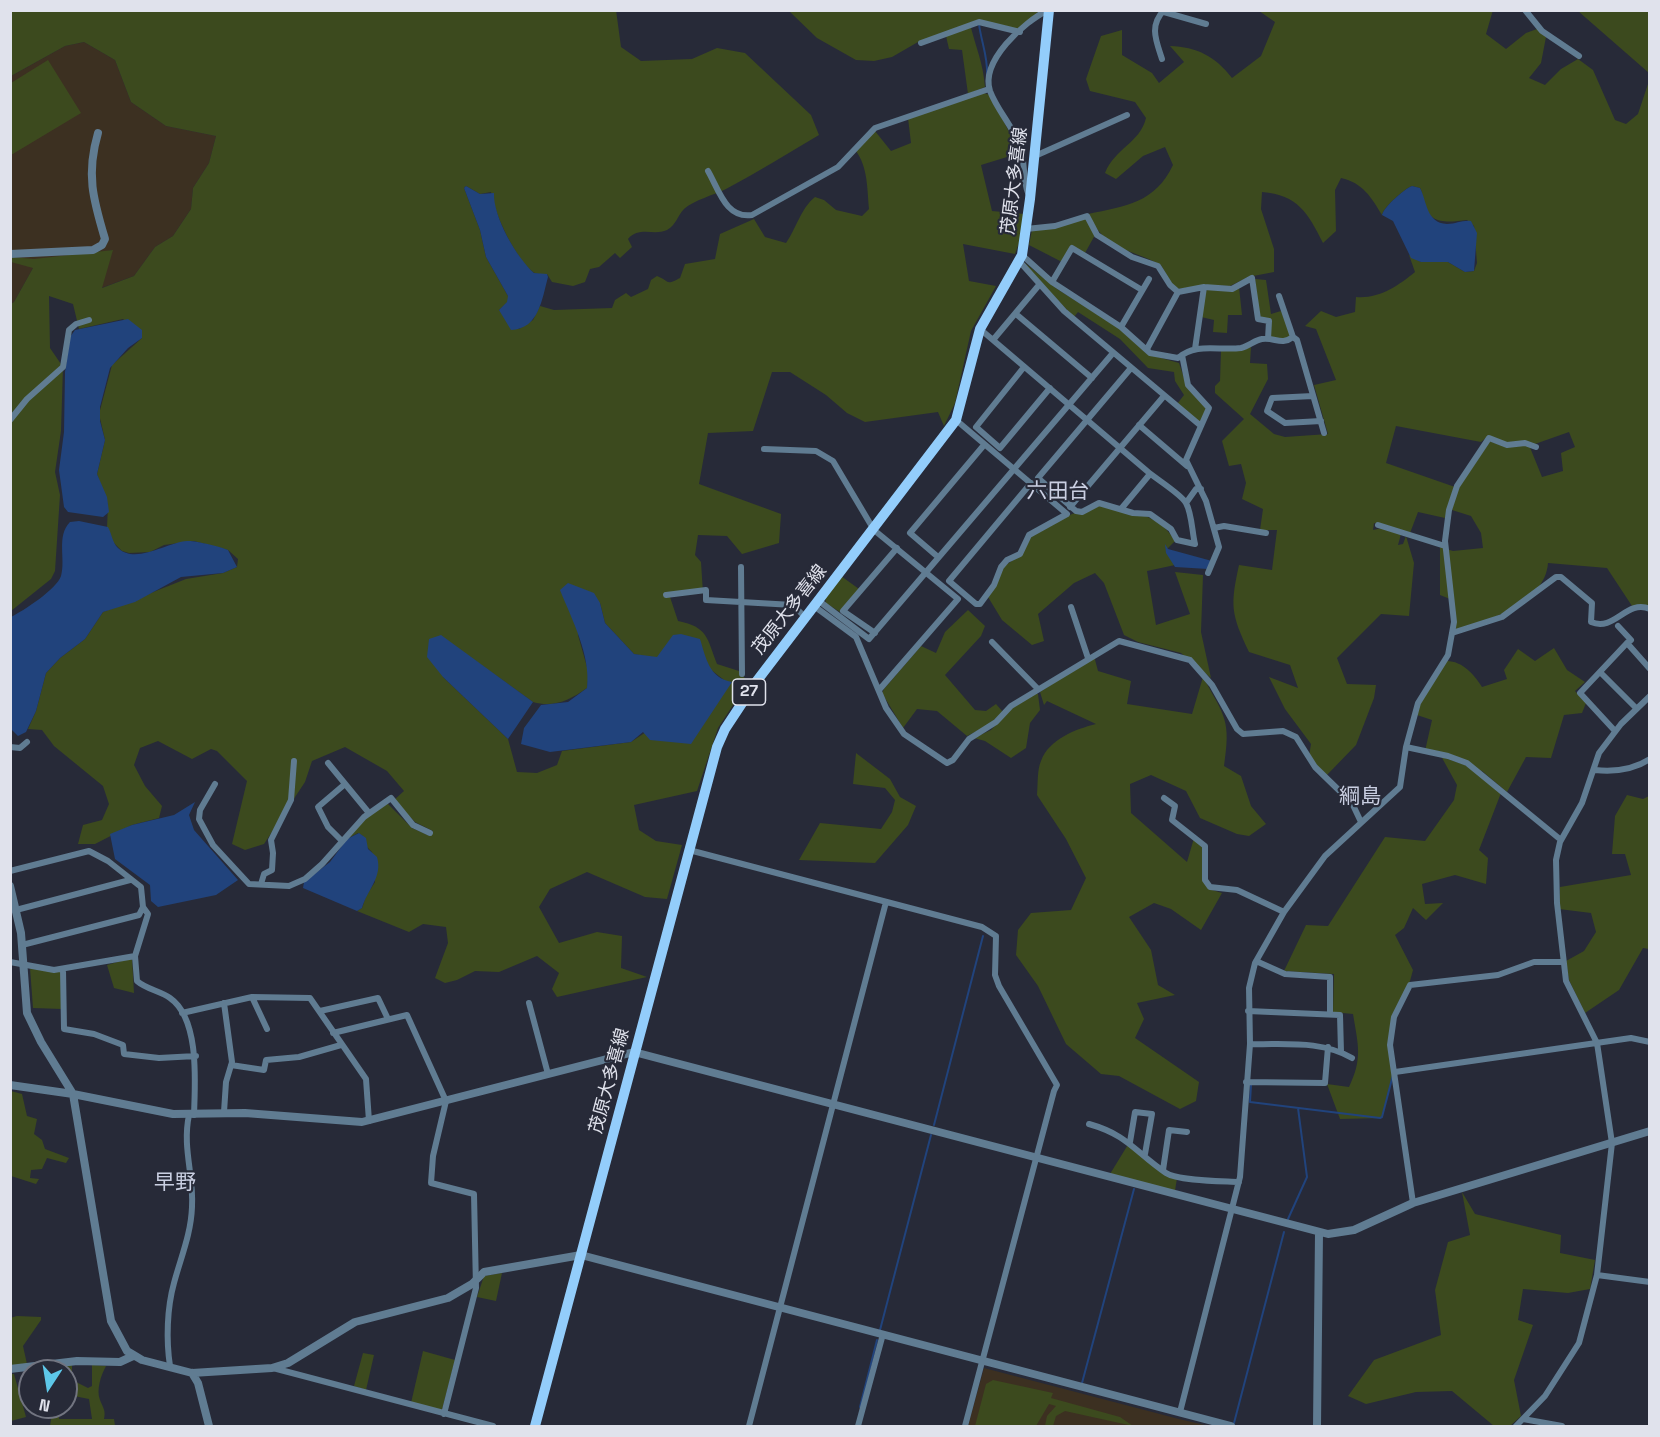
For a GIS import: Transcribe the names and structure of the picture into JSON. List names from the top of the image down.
{
  "streets": {
    "main road": ["茂原大多喜線", "27"]
  },
  "districts": ["六田台", "綱島", "早野"],
  "north": "bottom"
}
